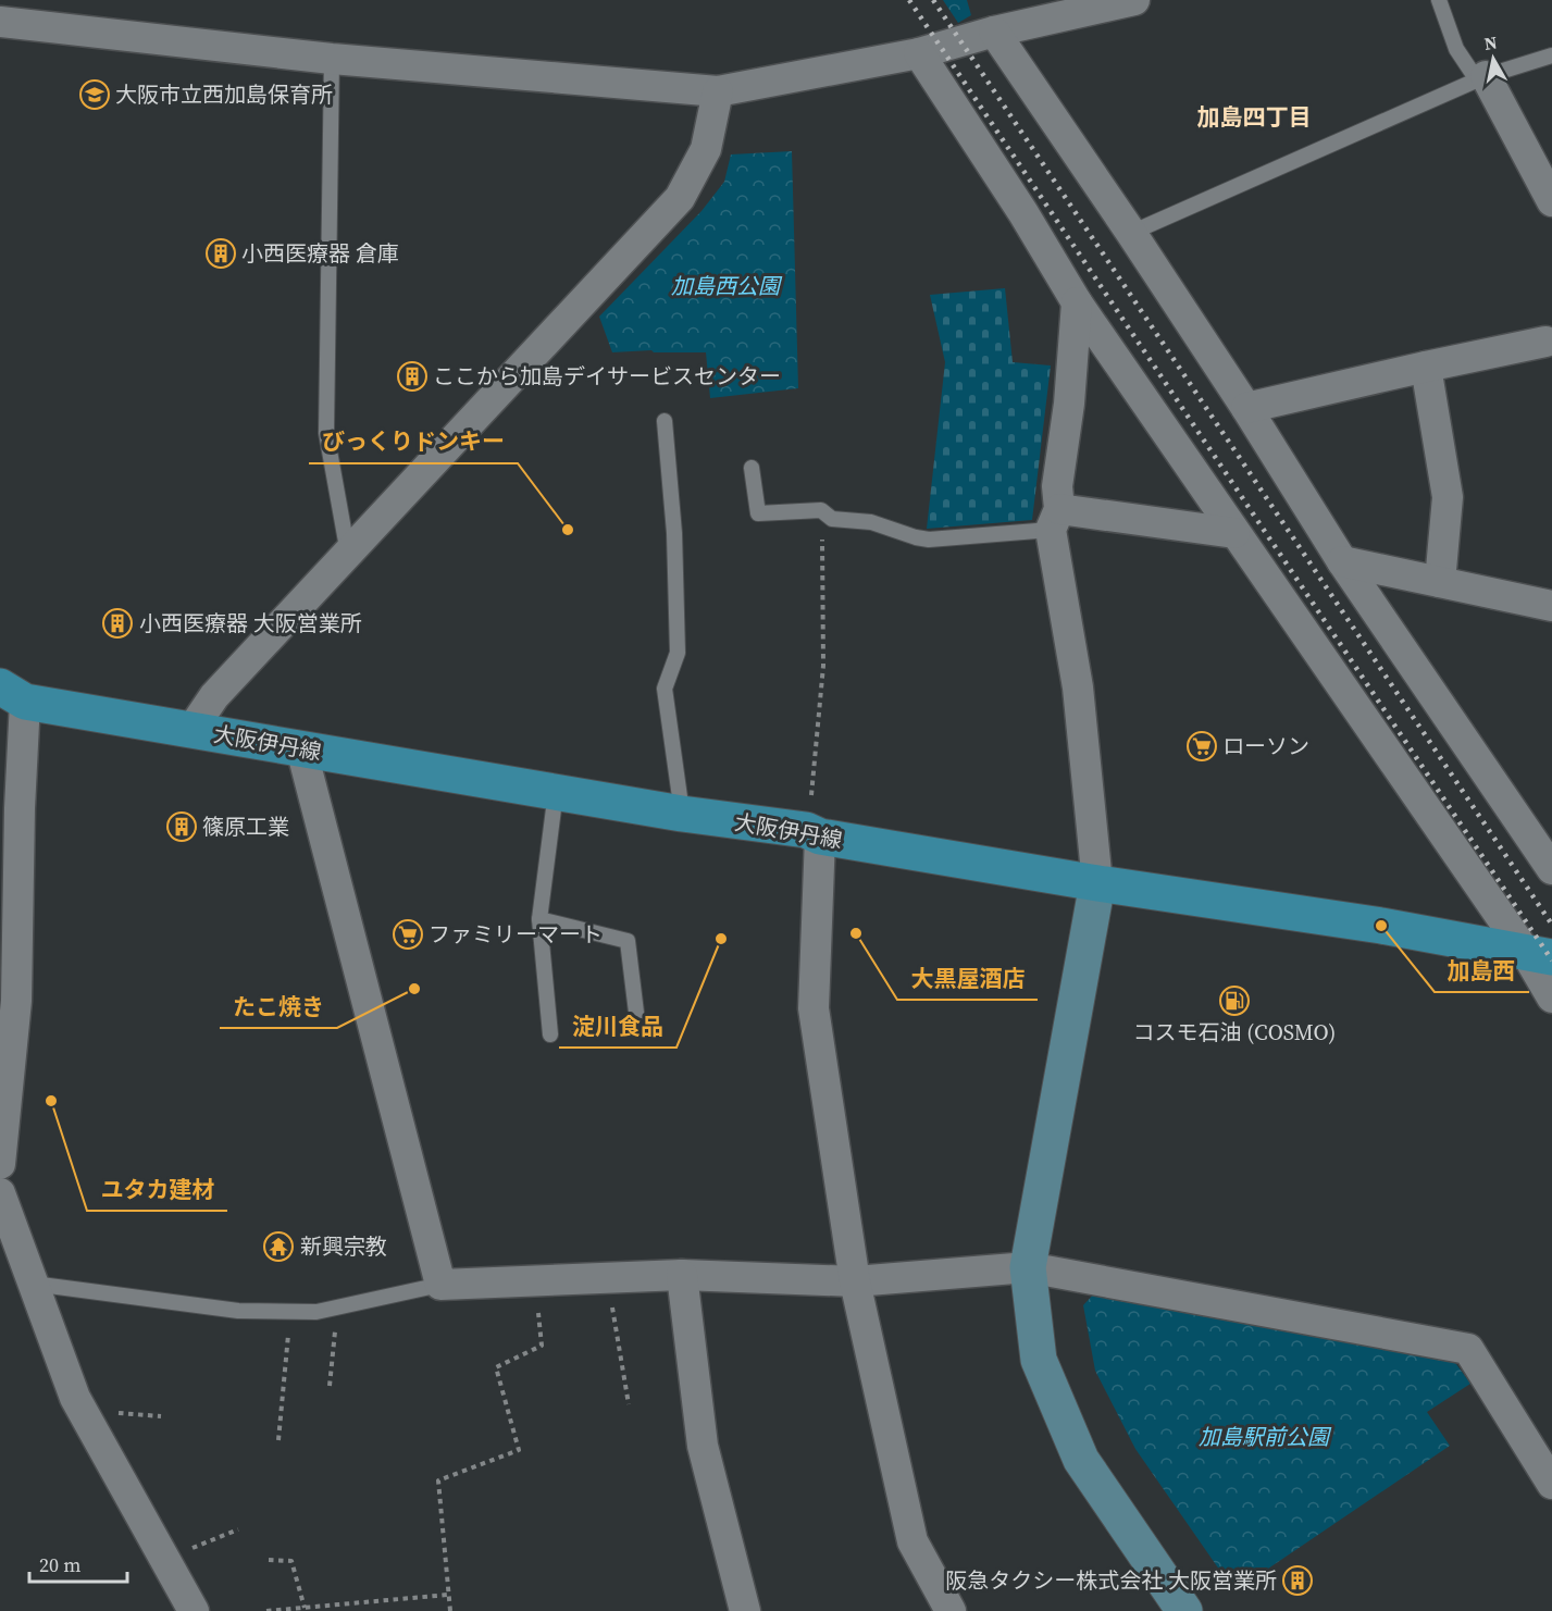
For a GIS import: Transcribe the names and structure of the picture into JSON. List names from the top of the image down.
{
  "streets": {
    "main road": ["大阪伊丹線"]
  },
  "districts": ["加島四丁目"],
  "parks": ["加島西公園", "加島駅前公園"],
  "places": {
    "school or university": ["大阪市立西加島保育所"],
    "building": [
      "小西医療器 倉庫",
      "ここから加島デイサービスセンター",
      "小西医療器 大阪営業所",
      "篠原工業",
      "阪急タクシー株式会社 大阪営業所"
    ],
    "other": [
      "びっくりドンキー",
      "加島西",
      "大黒屋酒店",
      "淀川食品",
      "たこ焼き",
      "ユタカ建材"
    ],
    "supermarket": ["ローソン", "ファミリーマート"],
    "fuel station": ["コスモ石油 (COSMO)"],
    "temple": ["新興宗教"]
  },
  "scale_bar": "20 m",
  "north": "top"
}
